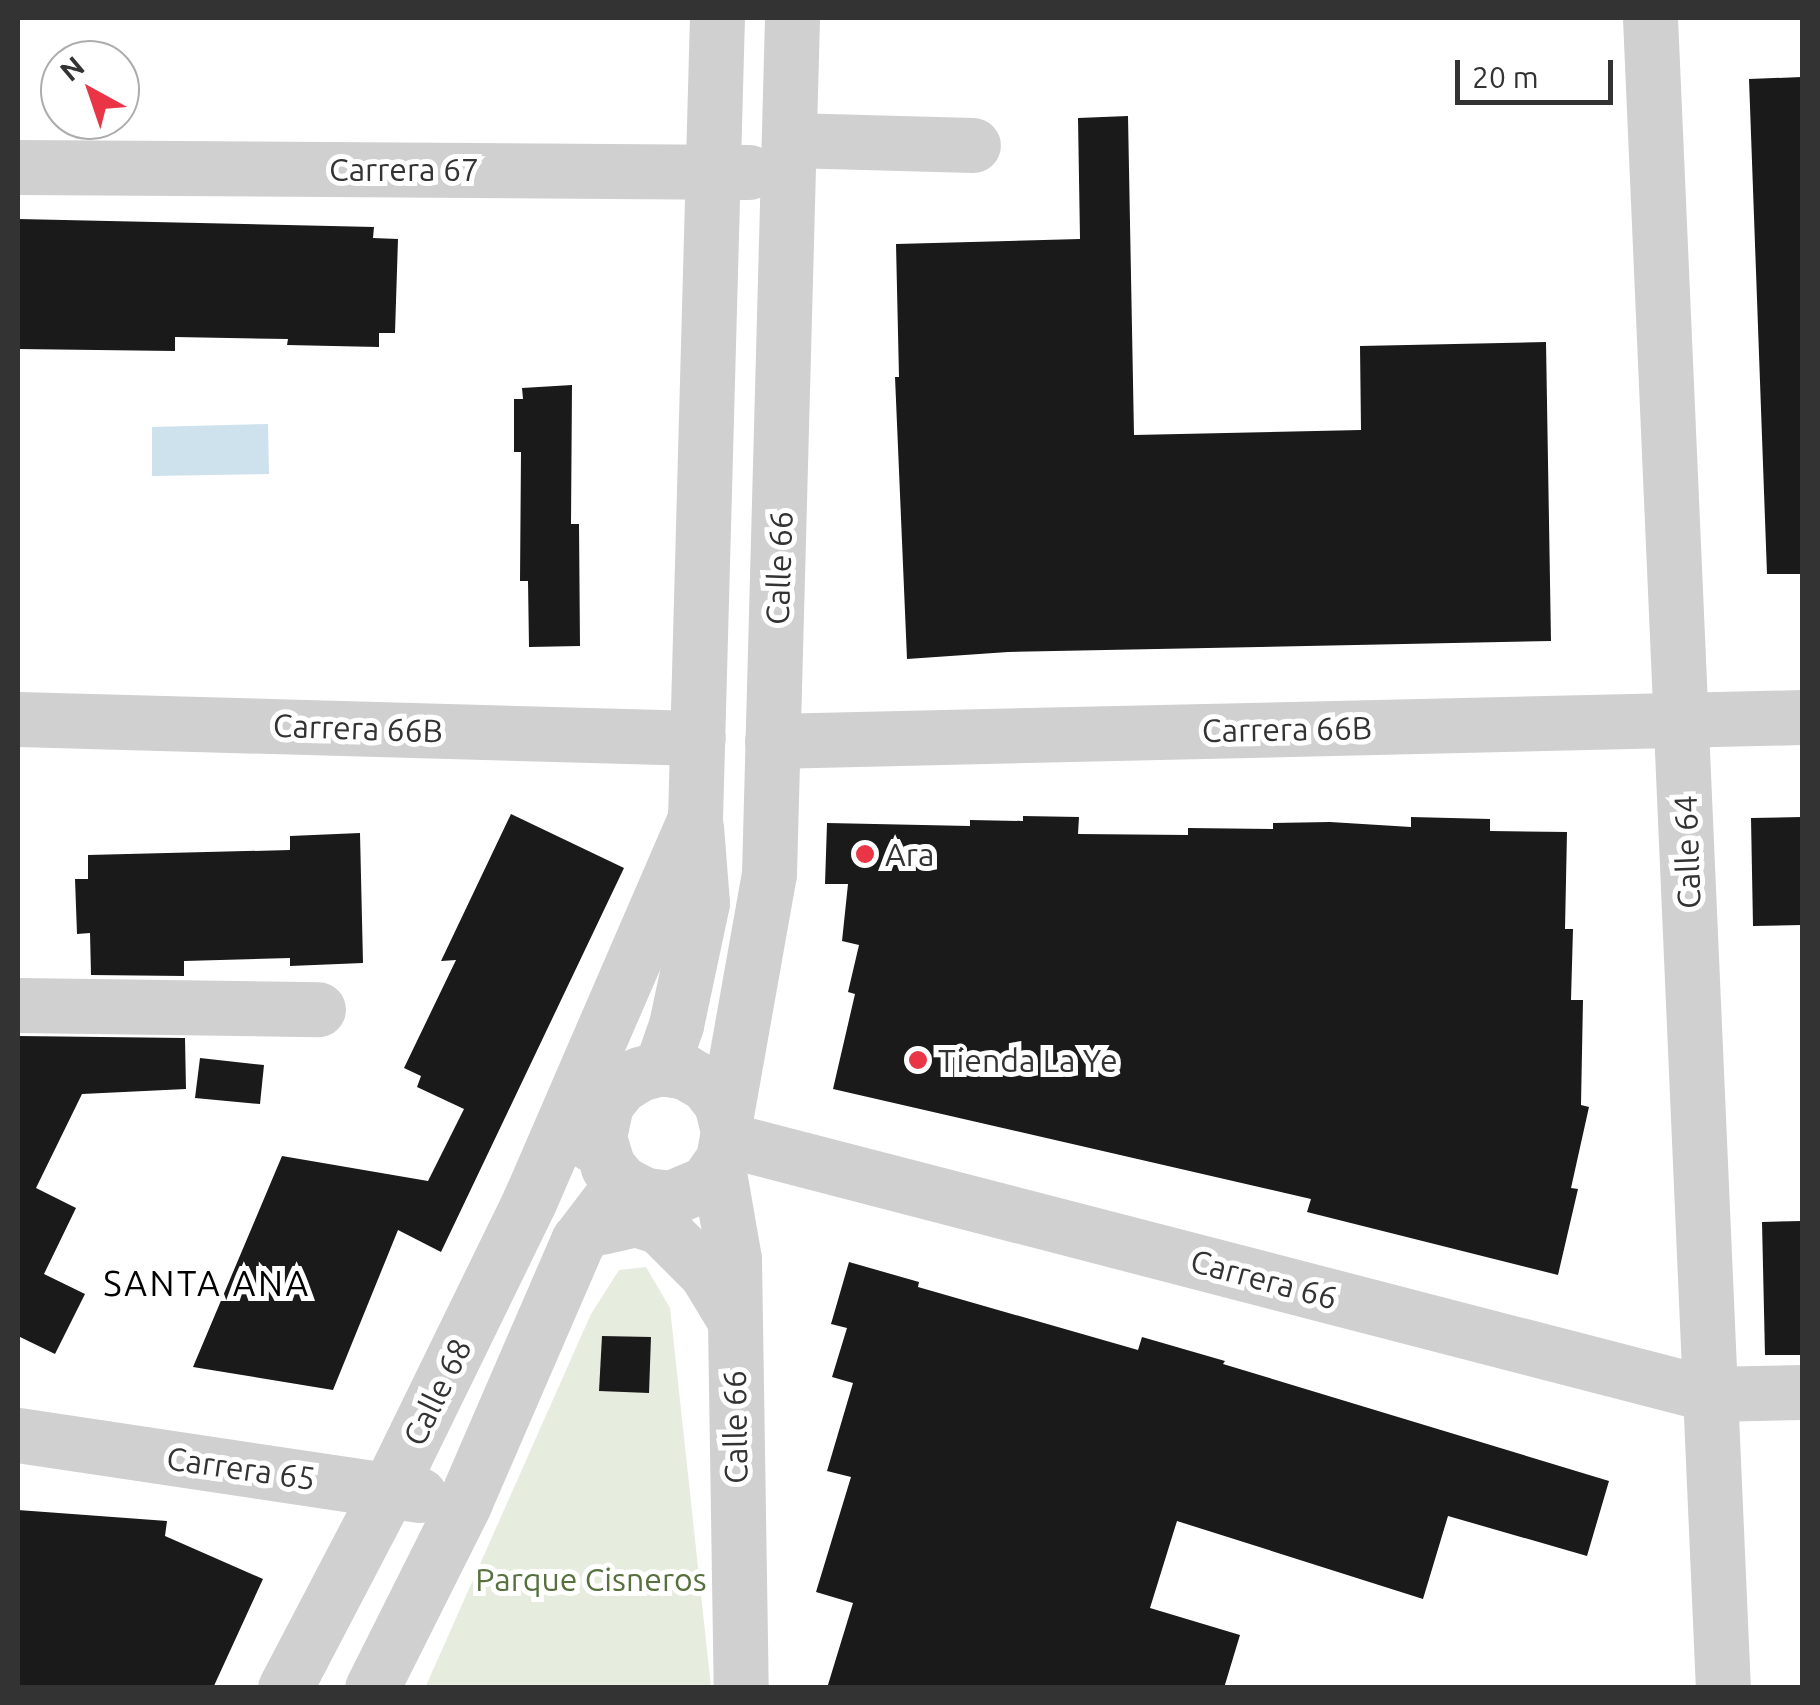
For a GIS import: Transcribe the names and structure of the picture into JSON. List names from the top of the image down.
{
  "streets": {
    "street": [
      "Carrera 67",
      "Calle 66",
      "Carrera 66B",
      "Calle 64",
      "Carrera 66",
      "Calle 68",
      "Carrera 65"
    ]
  },
  "crossings": [
    ["Carrera 67", "Calle 66"],
    ["Calle 66", "Carrera 66B"],
    ["Calle 66", "Carrera 66"],
    ["Carrera 66B", "Calle 64"],
    ["Calle 64", "Carrera 66"],
    ["Calle 68", "Carrera 65"]
  ],
  "districts": ["SANTA ANA"],
  "parks": ["Parque Cisneros"],
  "places": ["Ara", "Tienda La Ye"],
  "scale_bar": "20 m",
  "north": "top left"
}
